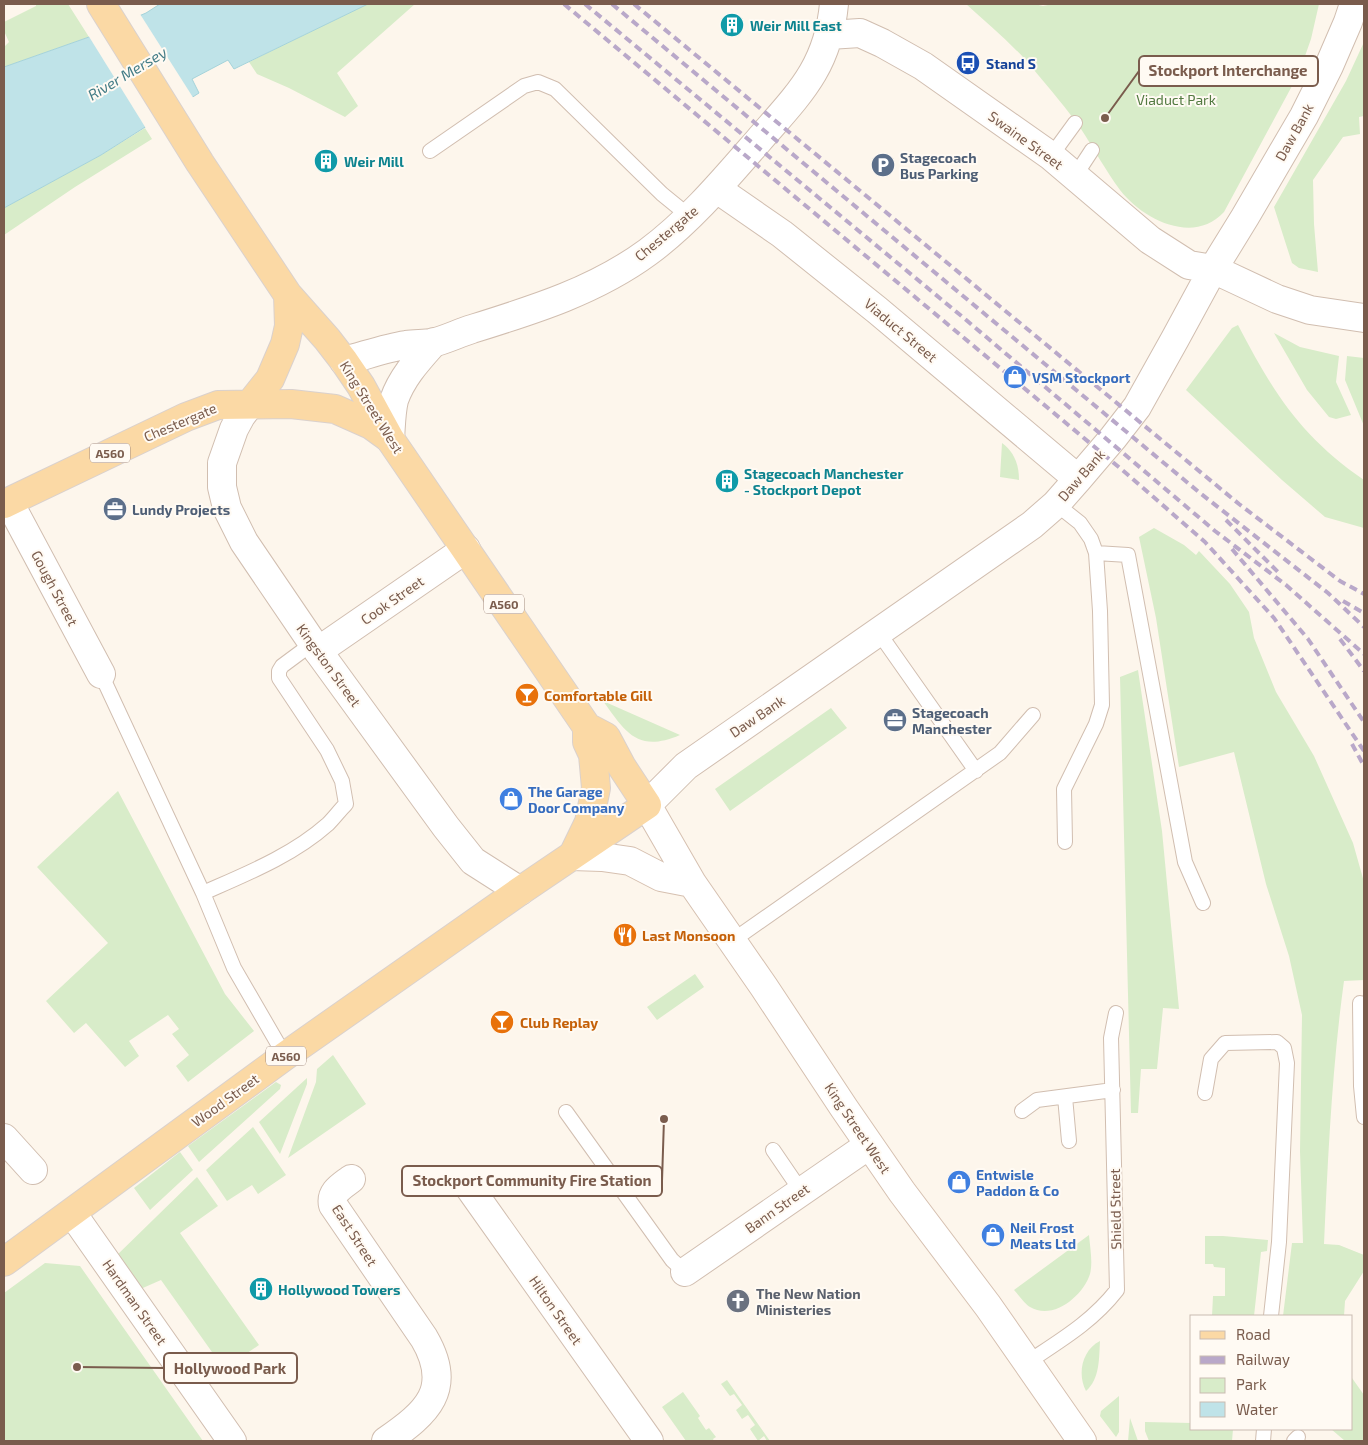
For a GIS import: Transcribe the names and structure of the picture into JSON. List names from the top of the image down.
{
  "streets": {
    "main road": [
      "Chestergate",
      "King Street West",
      "A560",
      "Wood Street"
    ],
    "street": [
      "Daw Bank",
      "Swaine Street",
      "Viaduct Street",
      "Gough Street",
      "Cook Street",
      "Kingston Street",
      "Bann Street",
      "East Street",
      "Hardman Street",
      "Hilton Street"
    ],
    "lane": ["Shield Street"]
  },
  "crossings": [
    ["Daw Bank", "Swaine Street"],
    ["Daw Bank", "Viaduct Street"],
    ["Daw Bank", "King Street West"],
    ["Daw Bank", "A560"],
    ["Swaine Street", "Chestergate"],
    ["Chestergate", "Viaduct Street"],
    ["Chestergate", "King Street West"],
    ["Chestergate", "Gough Street"],
    ["Chestergate", "Kingston Street"],
    ["King Street West", "A560"],
    ["King Street West", "Cook Street"],
    ["King Street West", "Bann Street"],
    ["King Street West", "Shield Street"],
    ["A560", "Wood Street"],
    ["Cook Street", "Kingston Street"],
    ["Kingston Street", "Wood Street"],
    ["Wood Street", "Hardman Street"]
  ],
  "water": ["River Mersey"],
  "parks": ["Viaduct Park"],
  "places": {
    "building": [
      "Weir Mill East",
      "Weir Mill",
      "Stagecoach Manchester - Stockport Depot",
      "Hollywood Towers"
    ],
    "bus stop": ["Stand S"],
    "other": ["Stockport Interchange", "Stockport Community Fire Station", "Hollywood Park"],
    "parking": ["Stagecoach Bus Parking"],
    "shop": [
      "VSM Stockport",
      "The Garage Door Company",
      "Entwisle Paddon & Co",
      "Neil Frost Meats Ltd"
    ],
    "office": ["Lundy Projects", "Stagecoach Manchester"],
    "bar": ["Comfortable Gill", "Club Replay"],
    "restaurant": ["Last Monsoon"],
    "church": ["The New Nation Ministeries"]
  },
  "legend": [
    "Road",
    "Railway",
    "Park",
    "Water"
  ]
}
